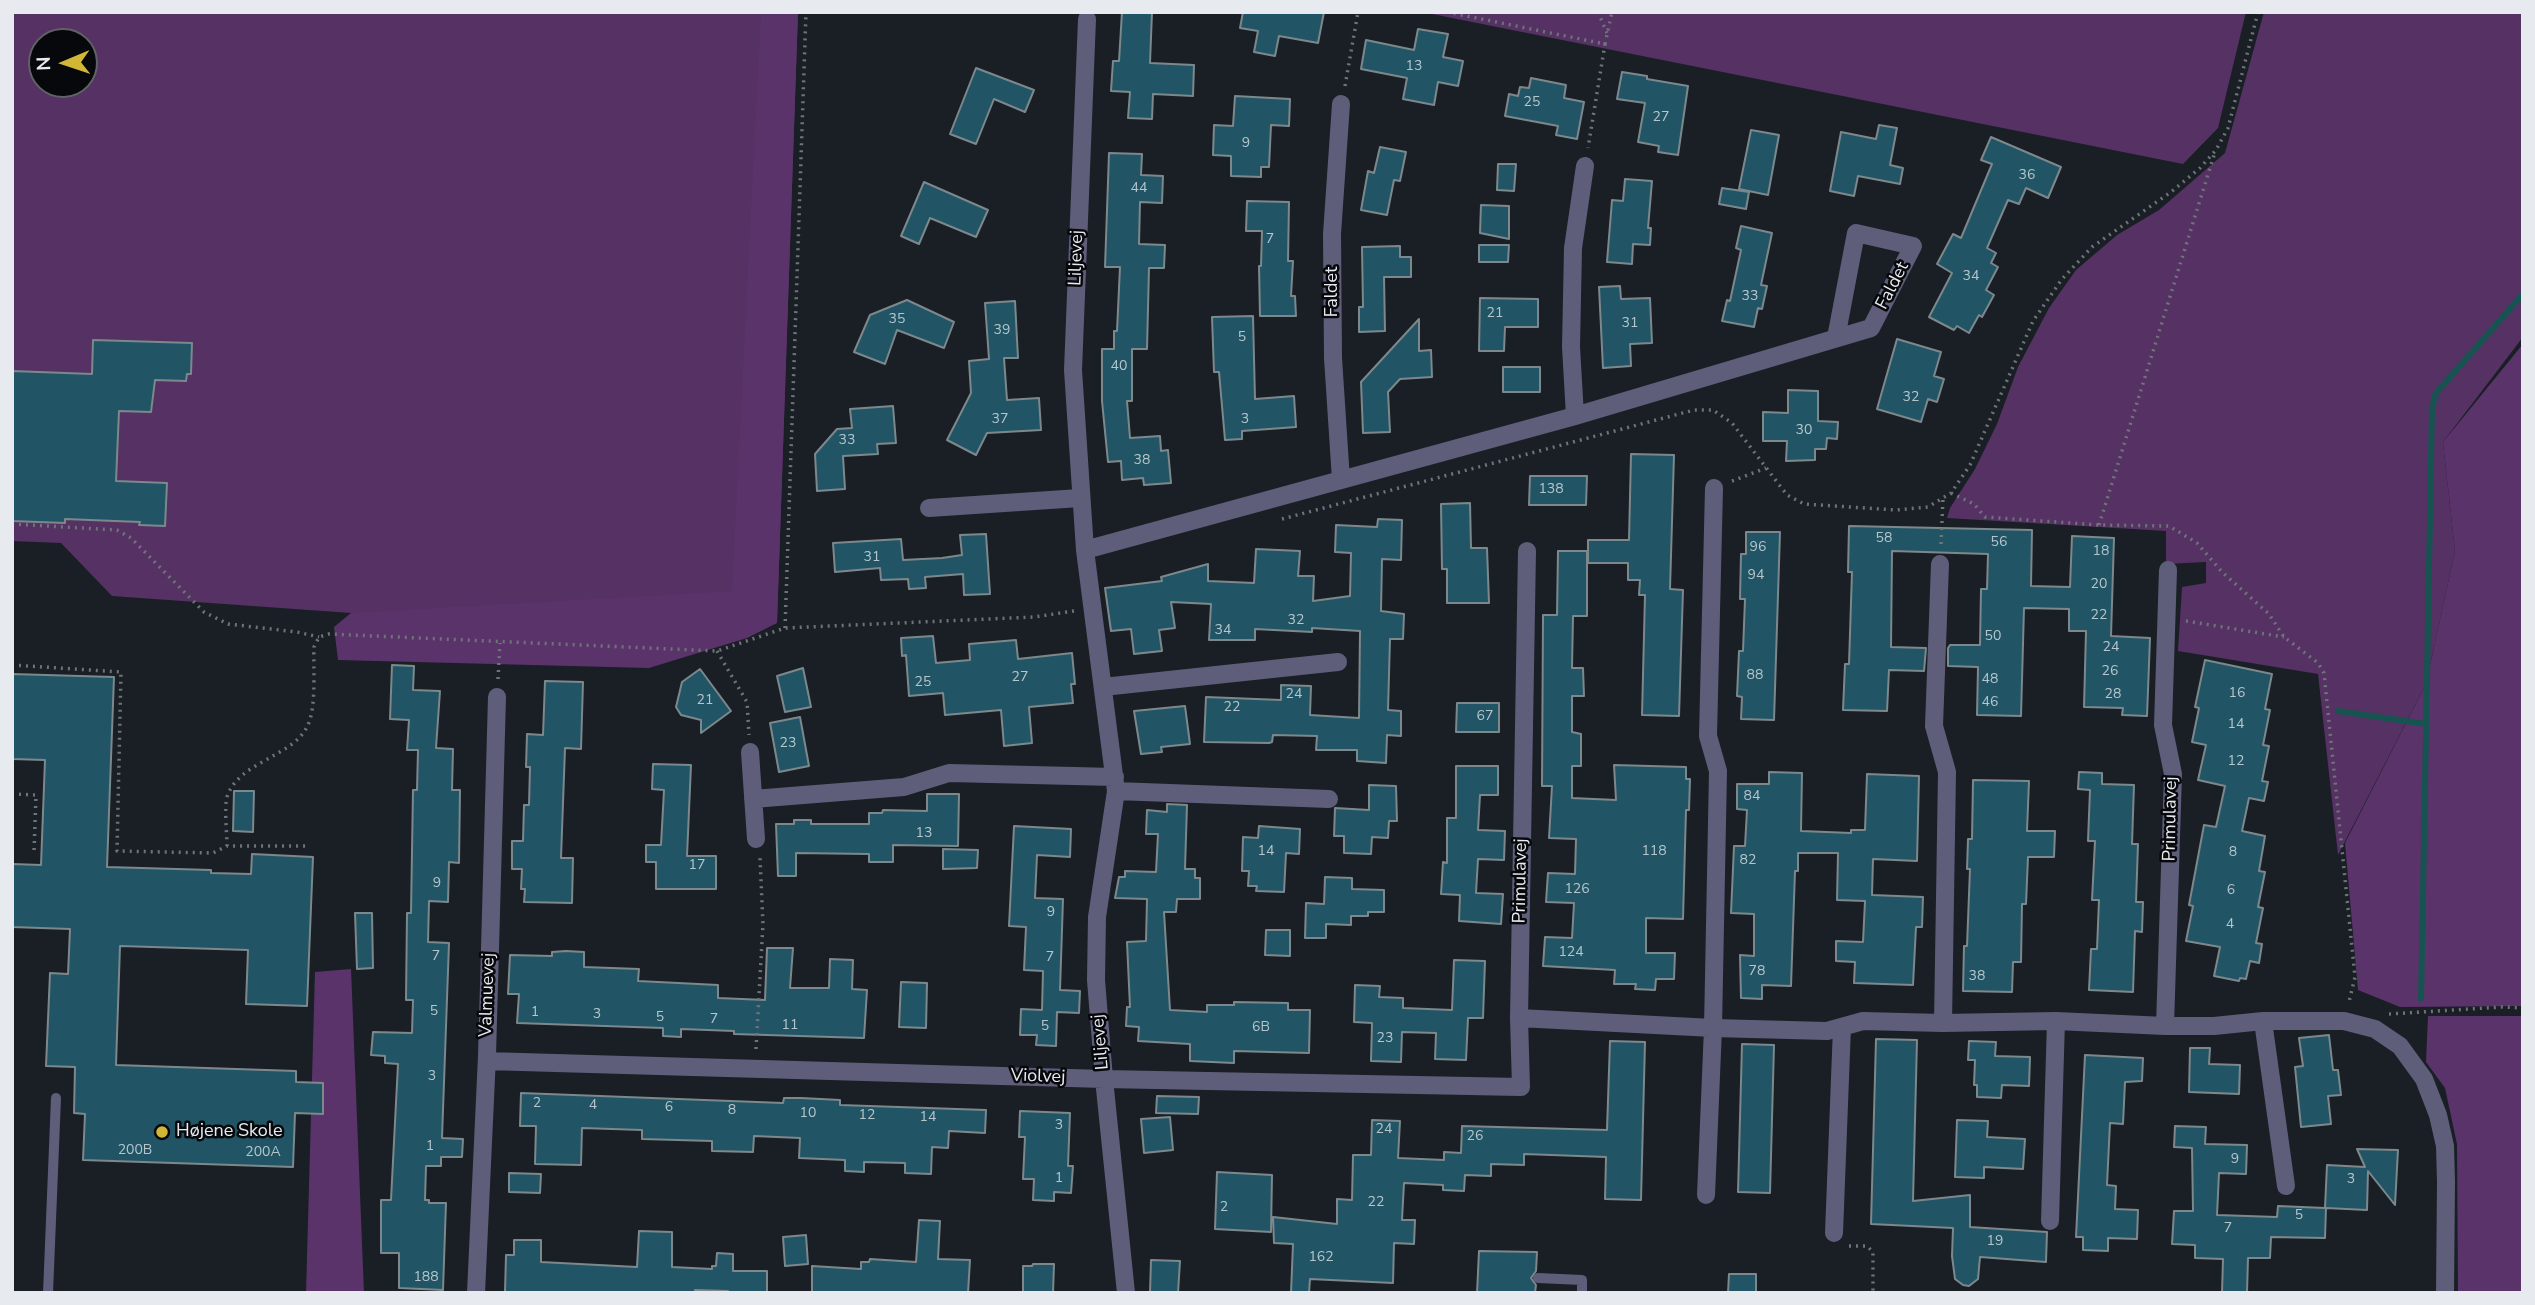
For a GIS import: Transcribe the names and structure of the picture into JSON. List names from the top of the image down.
{
  "streets": {
    "street": [
      "Liljevej",
      "Faldet",
      "Primulavej",
      "Valmuevej",
      "Violvej"
    ]
  },
  "crossings": [
    ["Liljevej", "Faldet"],
    ["Liljevej", "Violvej"],
    ["Primulavej", "Violvej"],
    ["Valmuevej", "Violvej"]
  ],
  "places": ["Højene Skole"],
  "house_numbers": [
    "13",
    "25",
    "27",
    "9",
    "36",
    "44",
    "7",
    "34",
    "33",
    "21",
    "35",
    "31",
    "39",
    "5",
    "40",
    "32",
    "37",
    "3",
    "30",
    "33",
    "38",
    "138",
    "58",
    "56",
    "96",
    "18",
    "31",
    "94",
    "20",
    "22",
    "32",
    "34",
    "50",
    "24",
    "26",
    "88",
    "27",
    "48",
    "25",
    "16",
    "24",
    "28",
    "21",
    "46",
    "22",
    "67",
    "14",
    "23",
    "12",
    "84",
    "13",
    "14",
    "118",
    "8",
    "82",
    "17",
    "9",
    "126",
    "6",
    "9",
    "4",
    "124",
    "7",
    "7",
    "78",
    "38",
    "5",
    "1",
    "3",
    "5",
    "7",
    "11",
    "5",
    "6B",
    "23",
    "3",
    "2",
    "4",
    "6",
    "8",
    "10",
    "12",
    "14",
    "3",
    "24",
    "26",
    "1",
    "200B",
    "200A",
    "9",
    "1",
    "3",
    "22",
    "2",
    "5",
    "7",
    "19",
    "162",
    "188"
  ],
  "north": "left"
}
